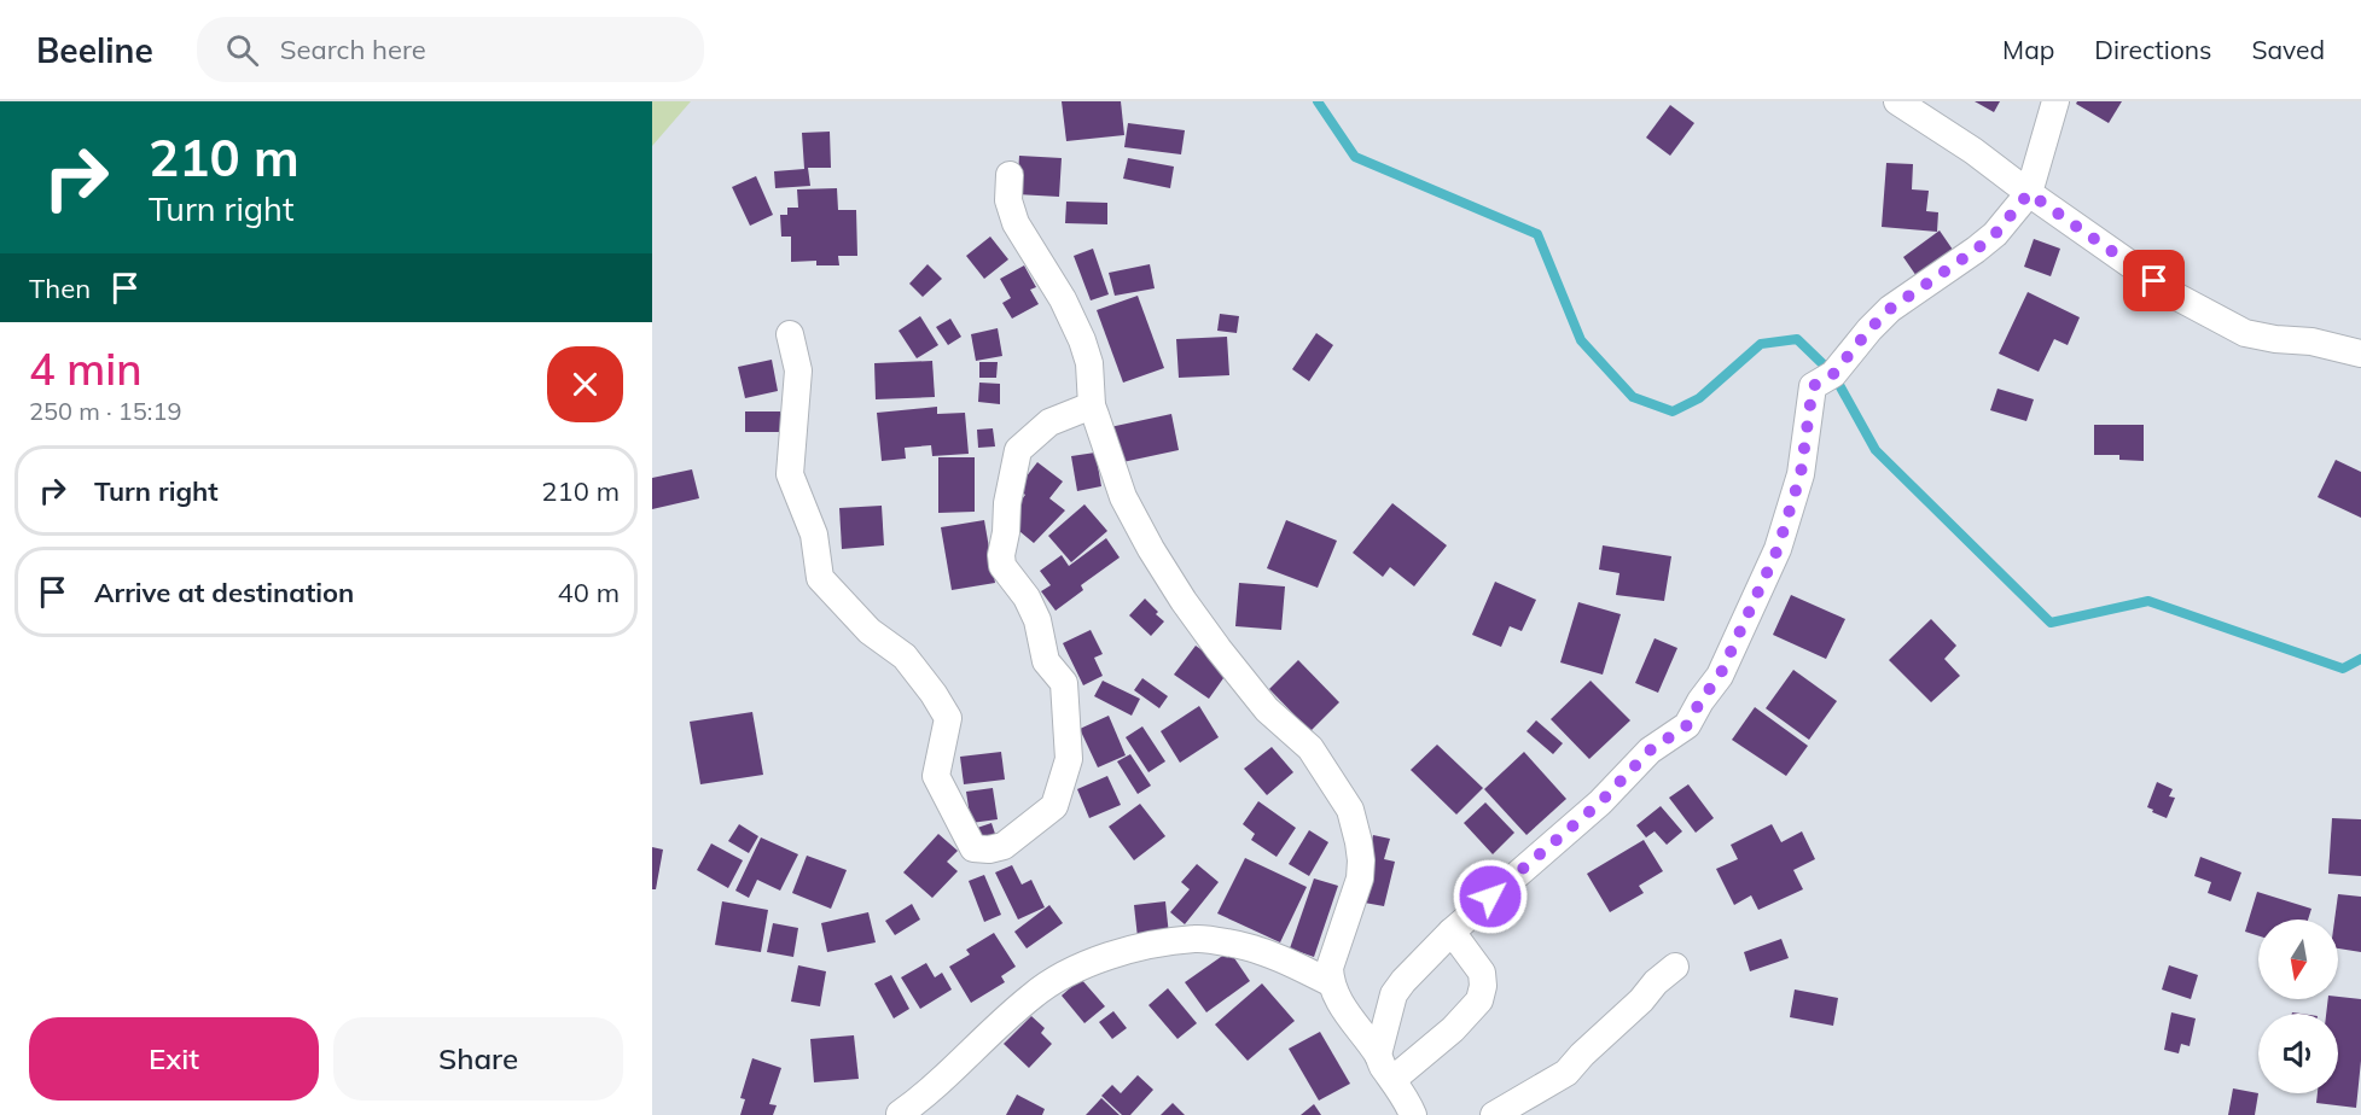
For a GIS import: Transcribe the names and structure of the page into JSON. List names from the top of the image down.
{
  "north": "bottom",
  "page": {
    "header": "Beeline",
    "search": "Search here",
    "nav": ["Map", "Directions", "Saved"],
    "turn": ["210 m", "Turn right"],
    "then": "Then",
    "heading": ["4 min", "250 m · 15:19"],
    "list": [
      {
        "name": "Turn right",
        "value": "210 m"
      },
      {
        "name": "Arrive at destination",
        "value": "40 m"
      }
    ],
    "buttons": ["Exit", "Share"]
  }
}
